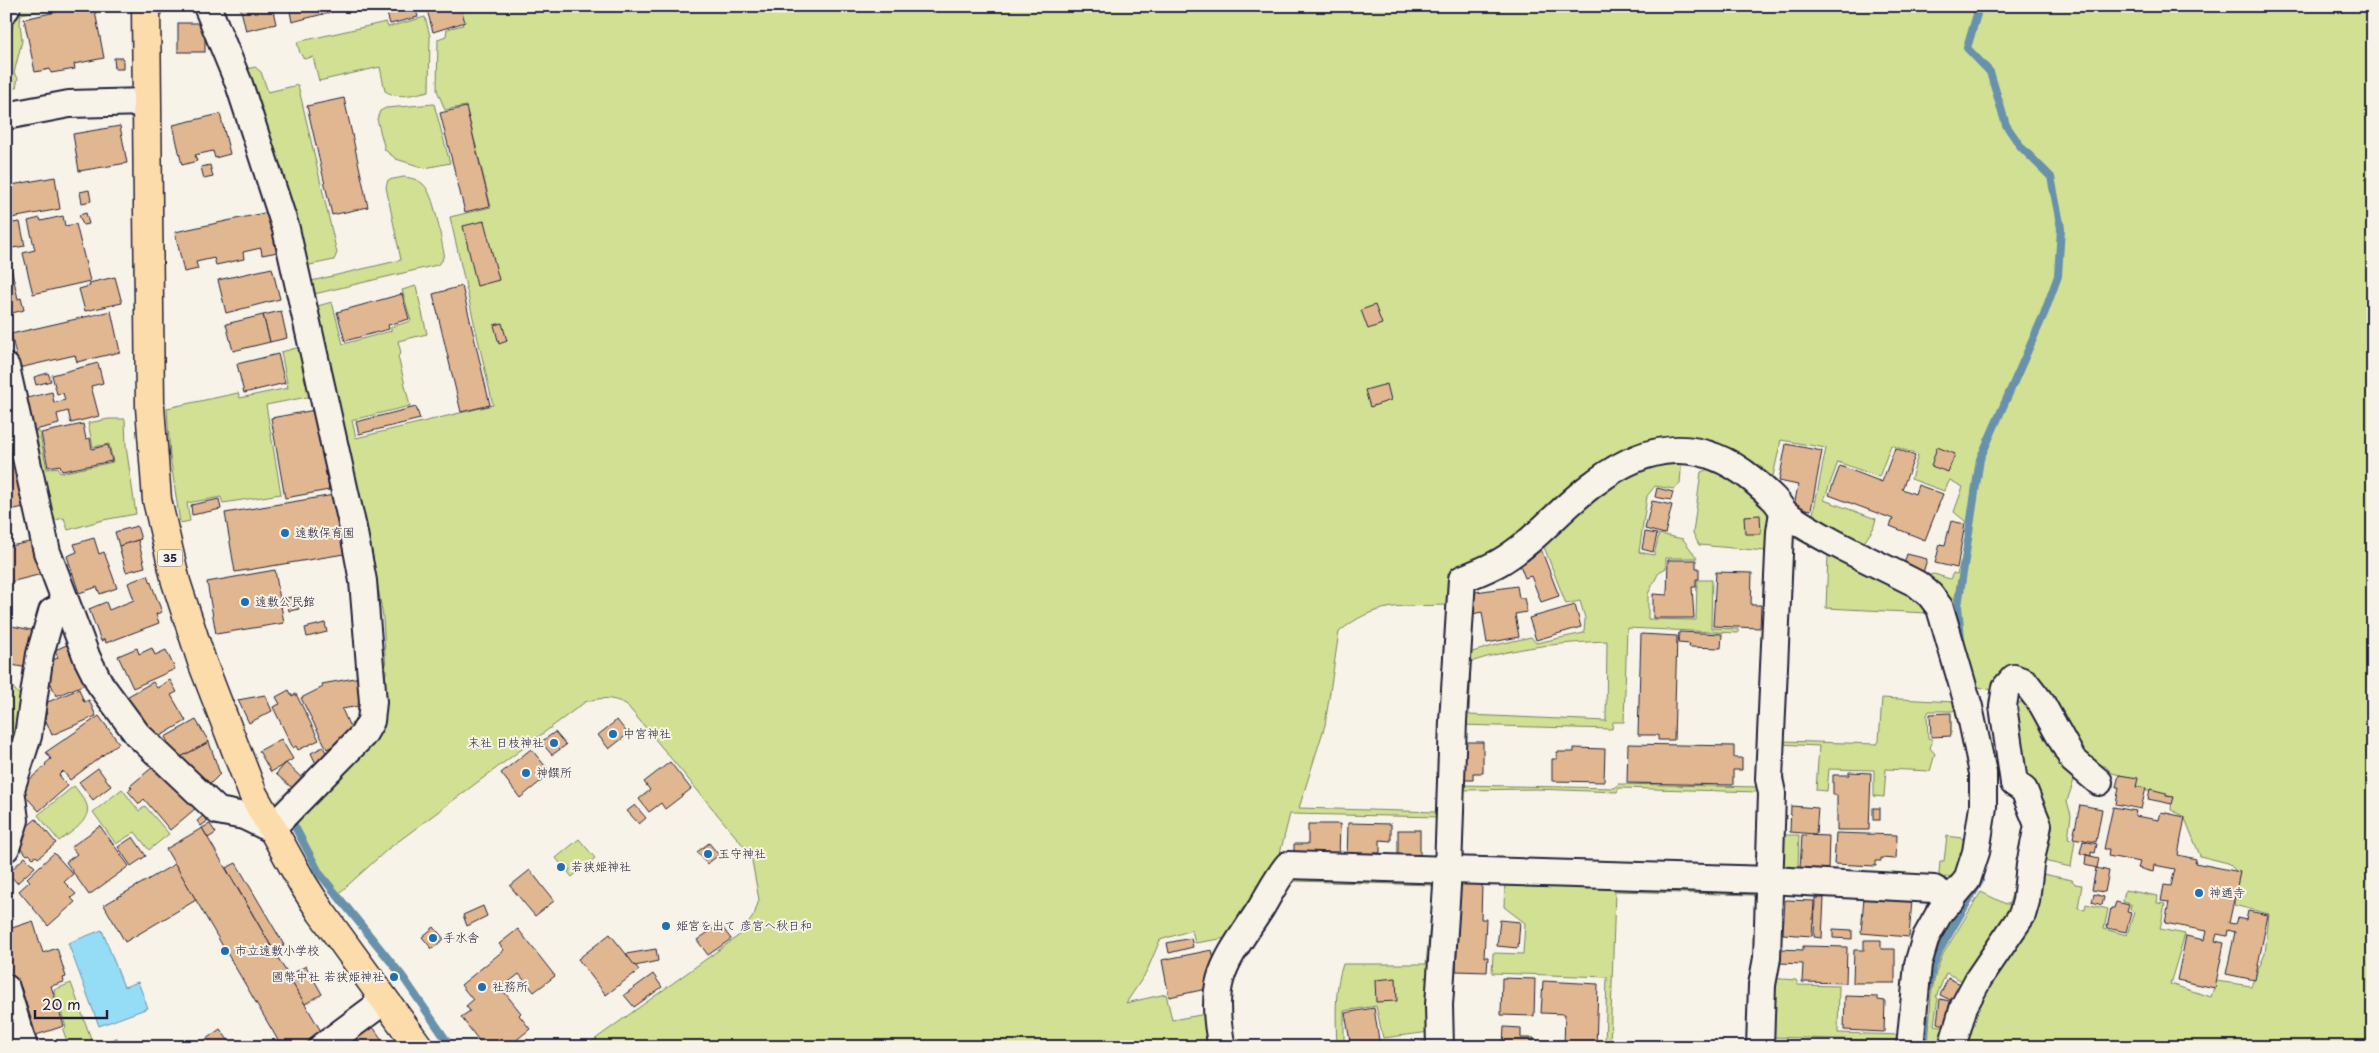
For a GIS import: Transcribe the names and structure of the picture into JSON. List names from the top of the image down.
{
  "streets": {
    "main road": ["35"]
  },
  "places": [
    "遠敷保育園",
    "遠敷公民館",
    "中宮神社",
    "末社 日枝神社",
    "神饌所",
    "玉守神社",
    "若狭姫神社",
    "神通寺",
    "姫宮を出て 彦宮へ秋日和",
    "手水舎",
    "市立遠敷小学校",
    "國幣中社 若狭姫神社",
    "社務所"
  ],
  "scale_bar": "20 m"
}
